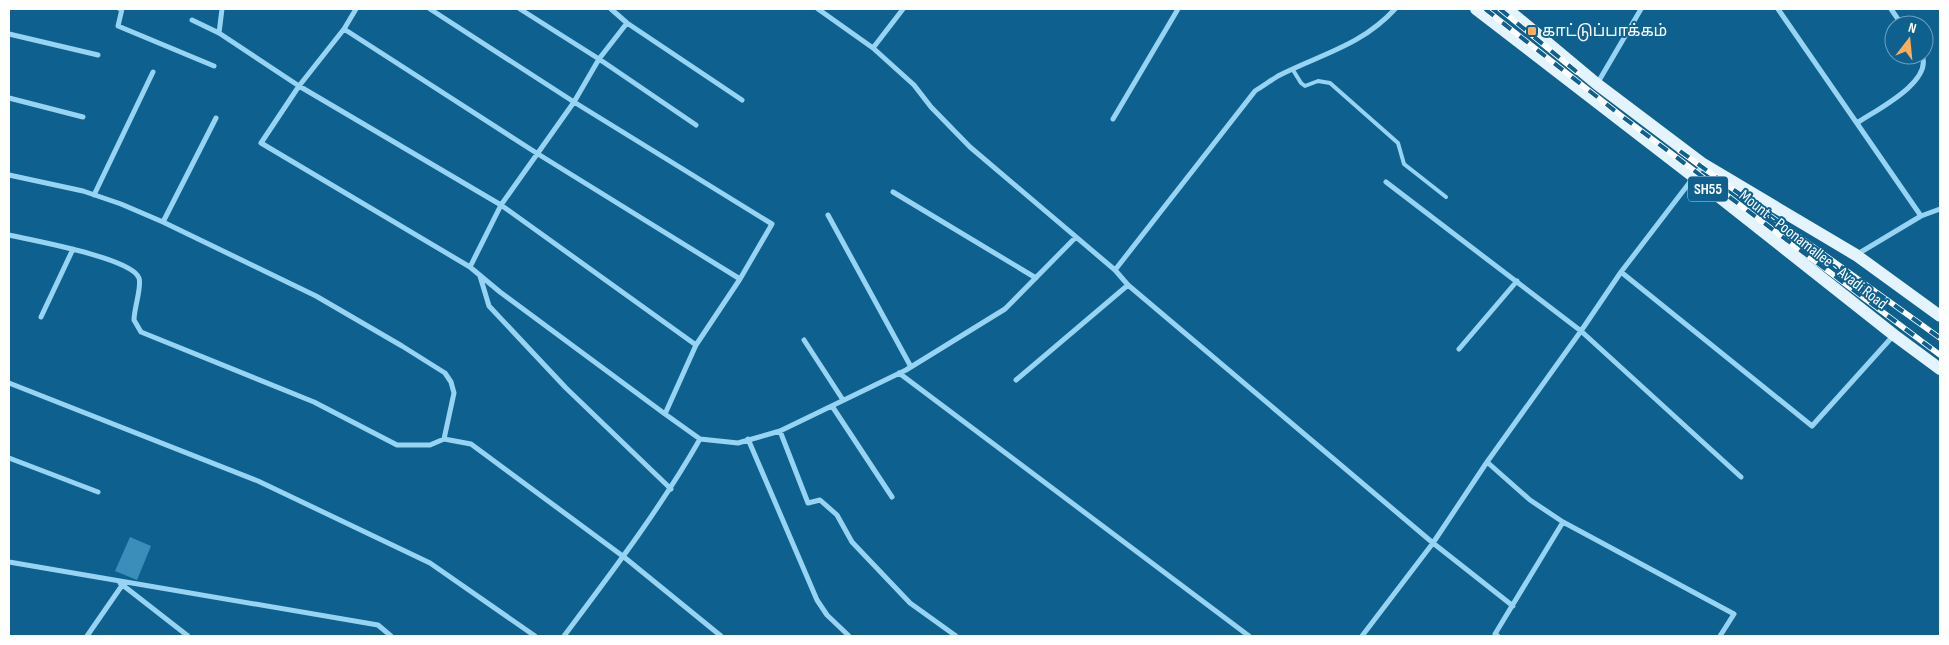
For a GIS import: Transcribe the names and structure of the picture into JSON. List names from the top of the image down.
{
  "streets": {
    "main road": ["SH55", "Mount - Poonamallee - Avadi Road"]
  },
  "places": {
    "transit": ["காட்டுப்பாக்கம்"]
  },
  "north": "top"
}
